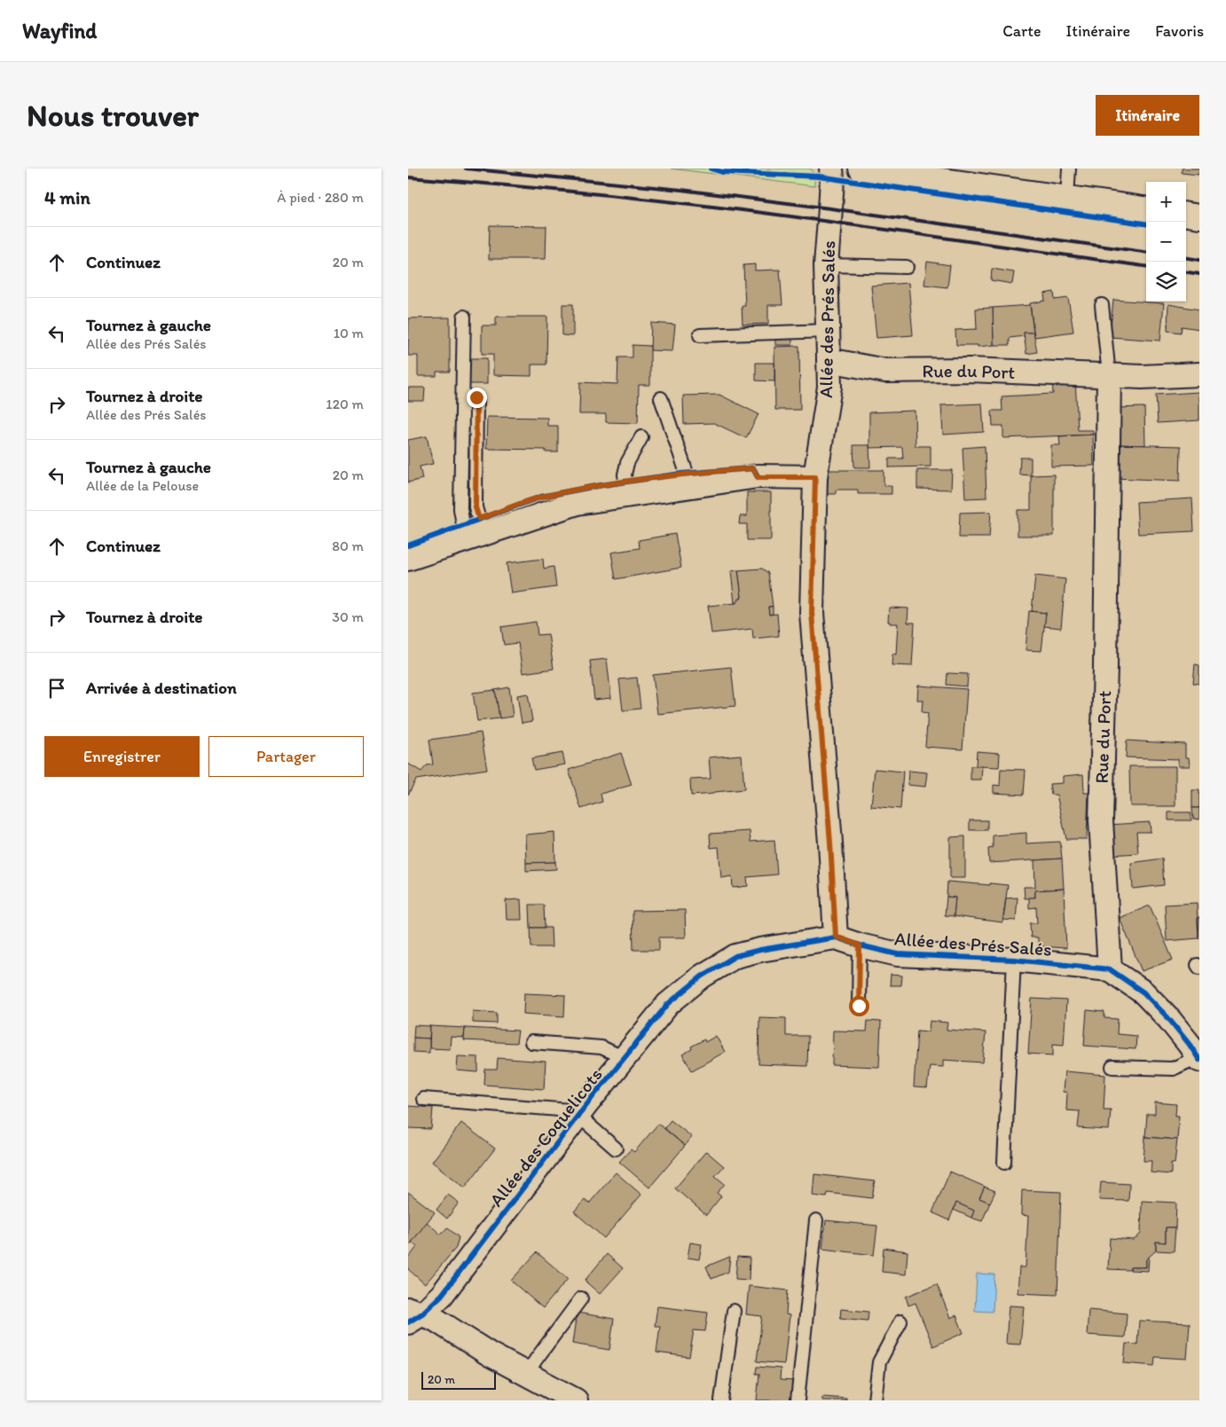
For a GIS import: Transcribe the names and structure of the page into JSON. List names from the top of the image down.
{
  "streets": {
    "street": ["Allée des Prés Salés", "Rue du Port", "Allée des Coquelicots"]
  },
  "crossings": [
    ["Allée des Prés Salés", "Rue du Port"],
    ["Allée des Prés Salés", "Allée des Coquelicots"]
  ],
  "scale_bar": "20 m",
  "page": {
    "header": "Wayfind",
    "nav": ["Carte", "Itinéraire", "Favoris"],
    "buttons": [
      "Itinéraire",
      ["Enregistrer", "Partager"]
    ],
    "title": "Nous trouver",
    "heading": ["4 min", "À pied · 280 m"],
    "map_buttons": ["+", "−"],
    "list": [
      ["Continuez", "20 m"],
      ["Tournez à gauche", "Allée des Prés Salés", "10 m"],
      ["Tournez à droite", "Allée des Prés Salés", "120 m"],
      ["Tournez à gauche", "Allée de la Pelouse", "20 m"],
      ["Continuez", "80 m"],
      ["Tournez à droite", "30 m"],
      "Arrivée à destination"
    ],
    "scale": "20 m"
  }
}
